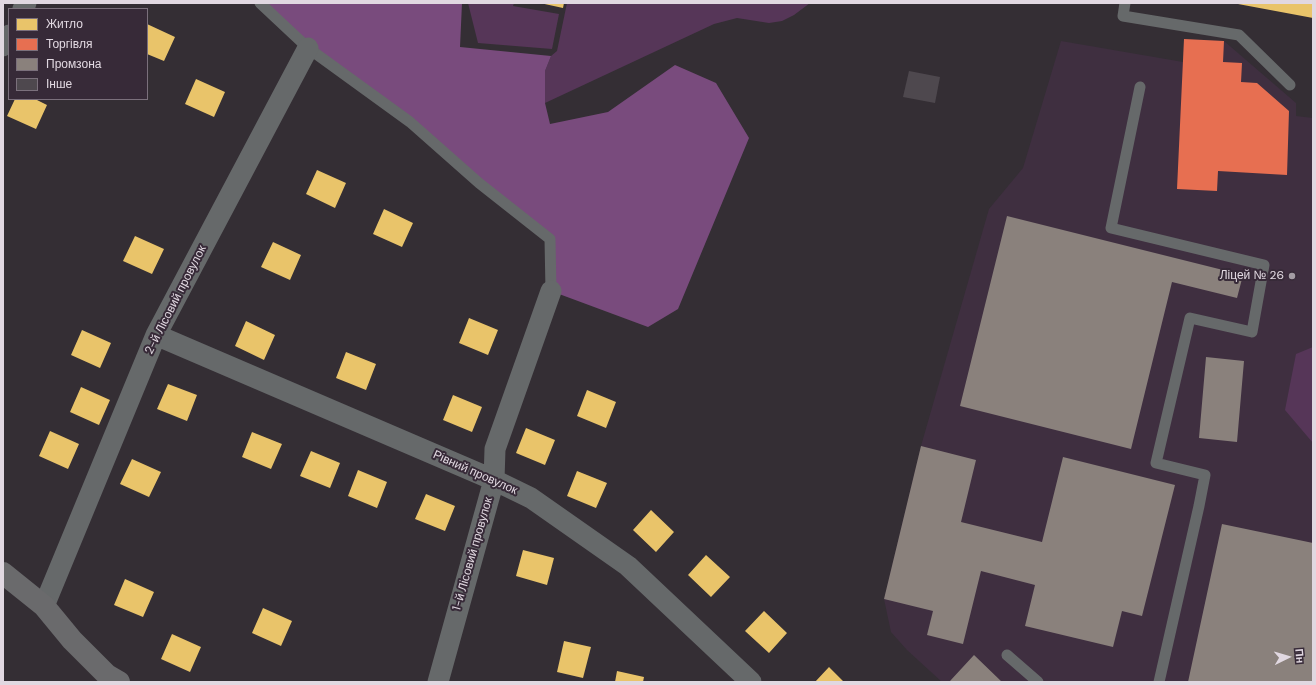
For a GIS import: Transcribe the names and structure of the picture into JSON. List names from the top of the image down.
{
  "streets": {
    "street": ["2-й Лісовий провулок", "Рівний провулок", "1-й Лісовий провулок"]
  },
  "crossings": [
    ["2-й Лісовий провулок", "Рівний провулок"],
    ["Рівний провулок", "1-й Лісовий провулок"]
  ],
  "places": ["Ліцей № 26"],
  "legend": [
    "Житло",
    "Торгівля",
    "Промзона",
    "Інше"
  ],
  "north": "right"
}
